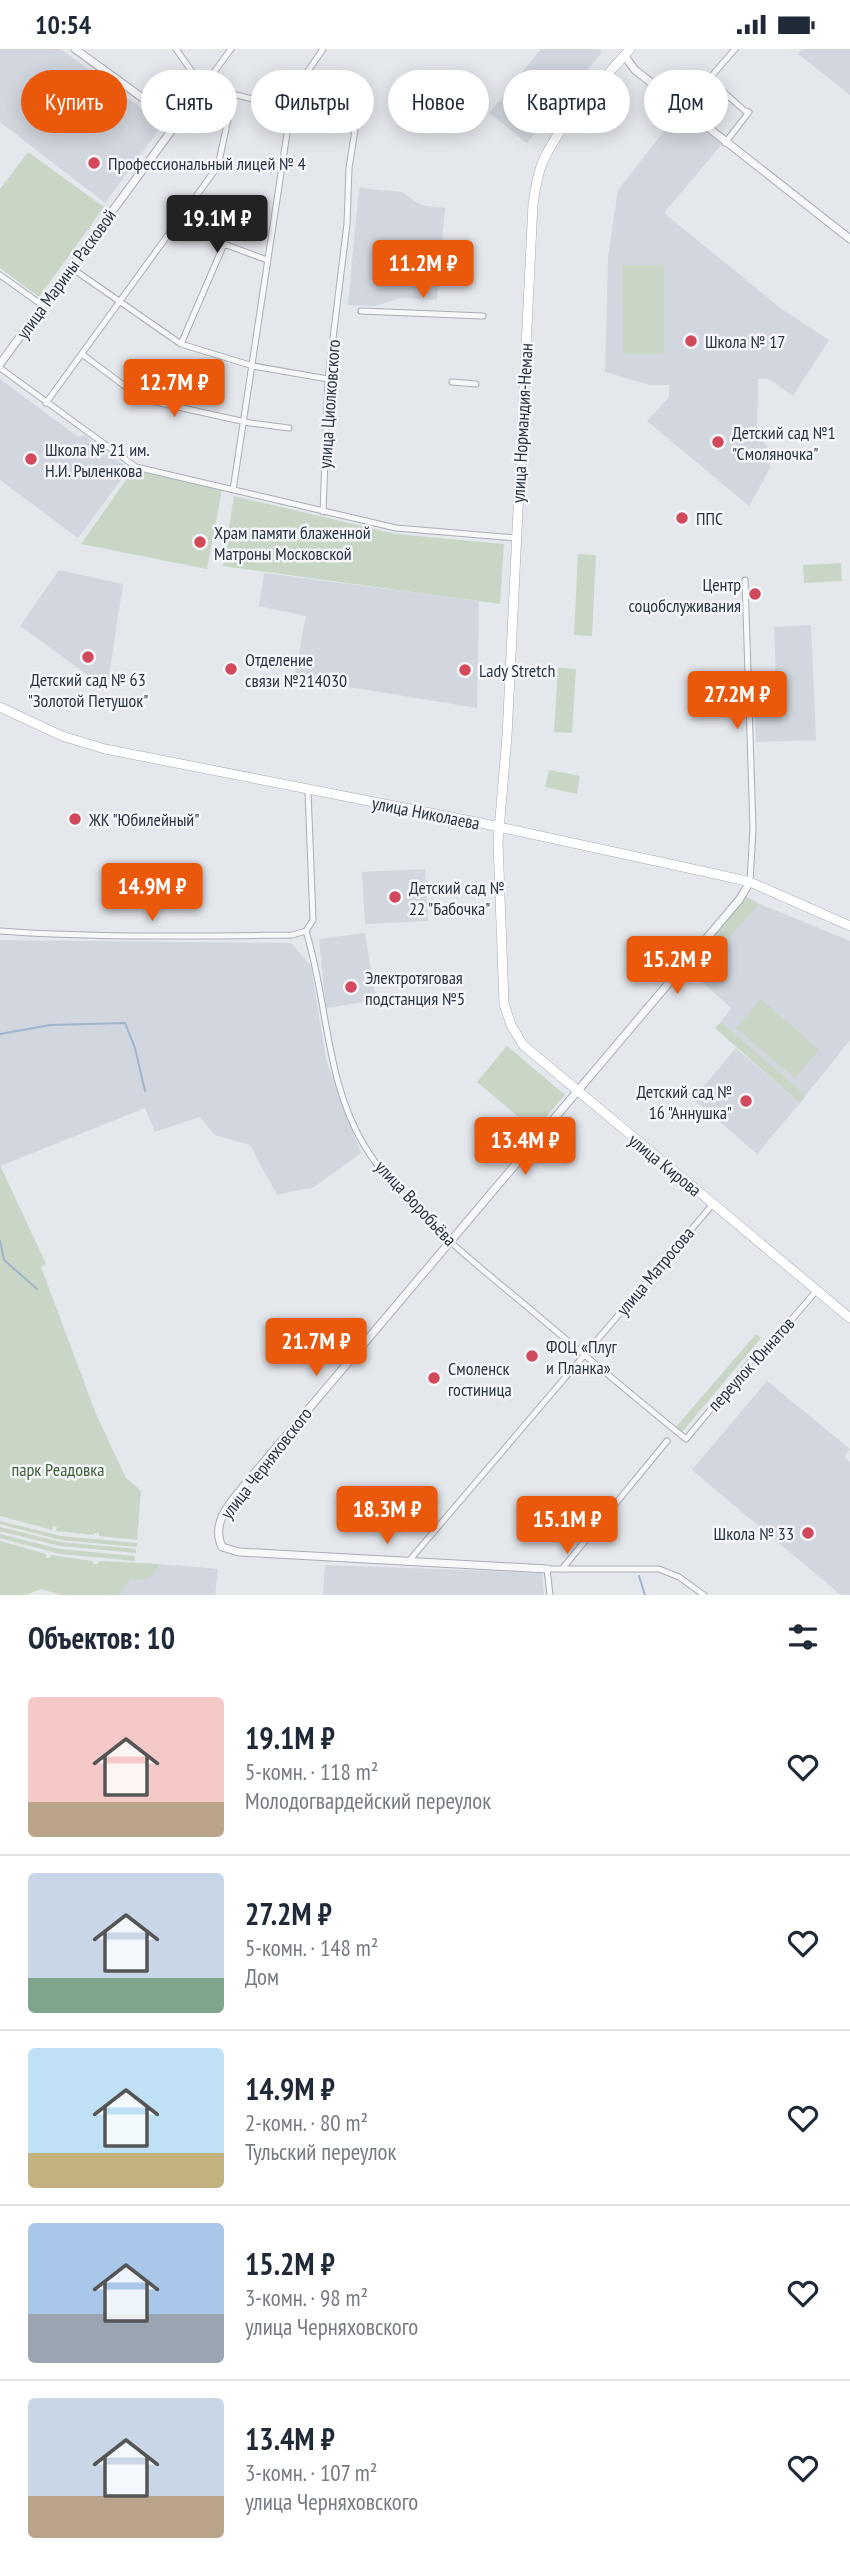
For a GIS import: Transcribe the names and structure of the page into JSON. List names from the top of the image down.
{
  "streets": {
    "main road": ["улица Нормандия-Неман", "улица Николаева", "улица Кирова"],
    "street": [
      "улица Марины Расковой",
      "улица Циолковского",
      "улица Воробьёва",
      "улица Матросова",
      "переулок Юннатов",
      "улица Черняховского"
    ]
  },
  "crossings": [
    ["улица Нормандия-Неман", "улица Николаева"],
    ["улица Нормандия-Неман", "улица Кирова"],
    ["улица Николаева", "улица Кирова"],
    ["улица Николаева", "улица Воробьёва"],
    ["улица Николаева", "улица Черняховского"],
    ["улица Кирова", "улица Матросова"],
    ["улица Кирова", "переулок Юннатов"],
    ["улица Кирова", "улица Черняховского"],
    ["улица Воробьёва", "улица Матросова"],
    ["улица Воробьёва", "переулок Юннатов"],
    ["улица Воробьёва", "улица Черняховского"],
    ["улица Матросова", "улица Черняховского"]
  ],
  "parks": ["парк Реадовка"],
  "places": [
    "Профессиональный лицей № 4",
    "Школа № 17",
    "Детский сад №1 \"Смоляночка\"",
    "Школа № 21 им. Н.И. Рыленкова",
    "ППС",
    "Храм памяти блаженной Матроны Московской",
    "Центр соцобслуживания",
    "Детский сад № 63 \"Золотой Петушок\"",
    "Отделение связи №214030",
    "Lady Stretch",
    "ЖК \"Юбилейный\"",
    "Детский сад № 22 \"Бабочка\"",
    "Электротяговая подстанция №5",
    "Детский сад № 16 \"Аннушка\"",
    "ФОЦ «Плуг и Планка»",
    "Смоленск гостиница",
    "Школа № 33"
  ],
  "page": {
    "status": "10:54",
    "chip": [
      "Купить",
      "Снять",
      "Фильтры",
      "Новое",
      "Квартира",
      "Дом"
    ],
    "price": [
      "19.1M ₽",
      "11.2M ₽",
      "12.7M ₽",
      "27.2M ₽",
      "14.9M ₽",
      "15.2M ₽",
      "13.4M ₽",
      "21.7M ₽",
      "18.3M ₽",
      "15.1M ₽"
    ],
    "heading": "Объектов: 10",
    "list": [
      {
        "name": "19.1M ₽",
        "note": "5-комн. · 118 m² · Молодогвардейский переулок"
      },
      {
        "name": "27.2M ₽",
        "note": "5-комн. · 148 m² · Дом"
      },
      {
        "name": "14.9M ₽",
        "note": "2-комн. · 80 m² · Тульский переулок"
      },
      {
        "name": "15.2M ₽",
        "note": "3-комн. · 98 m² · улица Черняховского"
      },
      {
        "name": "13.4M ₽",
        "note": "3-комн. · 107 m² · улица Черняховского"
      }
    ]
  }
}
